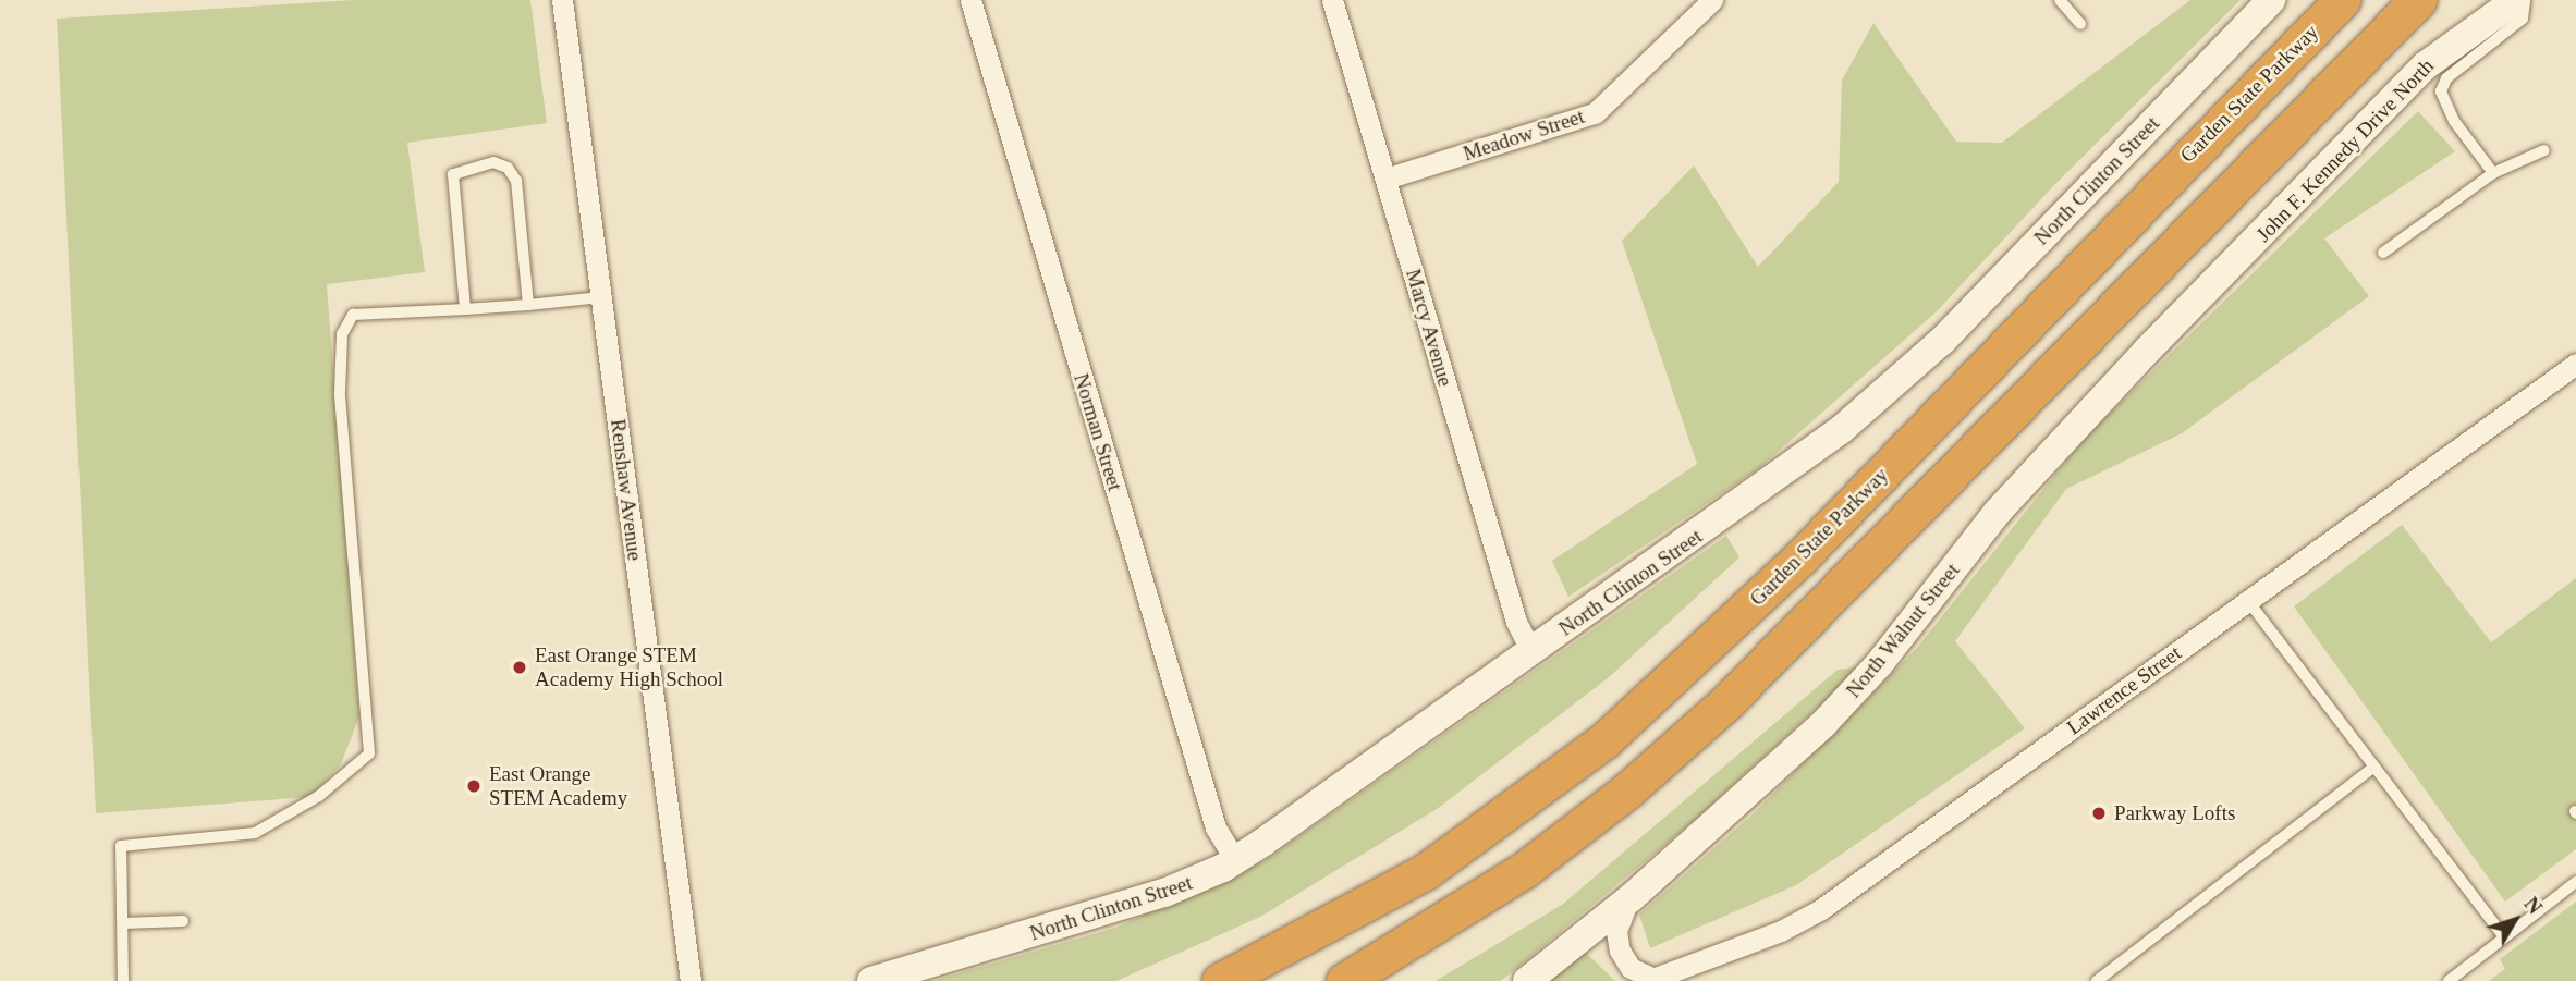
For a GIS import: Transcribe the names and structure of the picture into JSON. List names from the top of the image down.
{
  "streets": {
    "highway": ["Garden State Parkway"],
    "main road": ["John F. Kennedy Drive North", "North Clinton Street", "North Walnut Street"],
    "street": [
      "Meadow Street",
      "Marcy Avenue",
      "Norman Street",
      "Renshaw Avenue",
      "Lawrence Street"
    ]
  },
  "crossings": [
    ["Meadow Street", "Marcy Avenue"],
    ["John F. Kennedy Drive North", "North Walnut Street"],
    ["North Clinton Street", "Marcy Avenue"],
    ["North Clinton Street", "Norman Street"],
    ["North Walnut Street", "Lawrence Street"]
  ],
  "places": ["East Orange STEM Academy High School", "East Orange STEM Academy", "Parkway Lofts"],
  "north": "top right"
}
